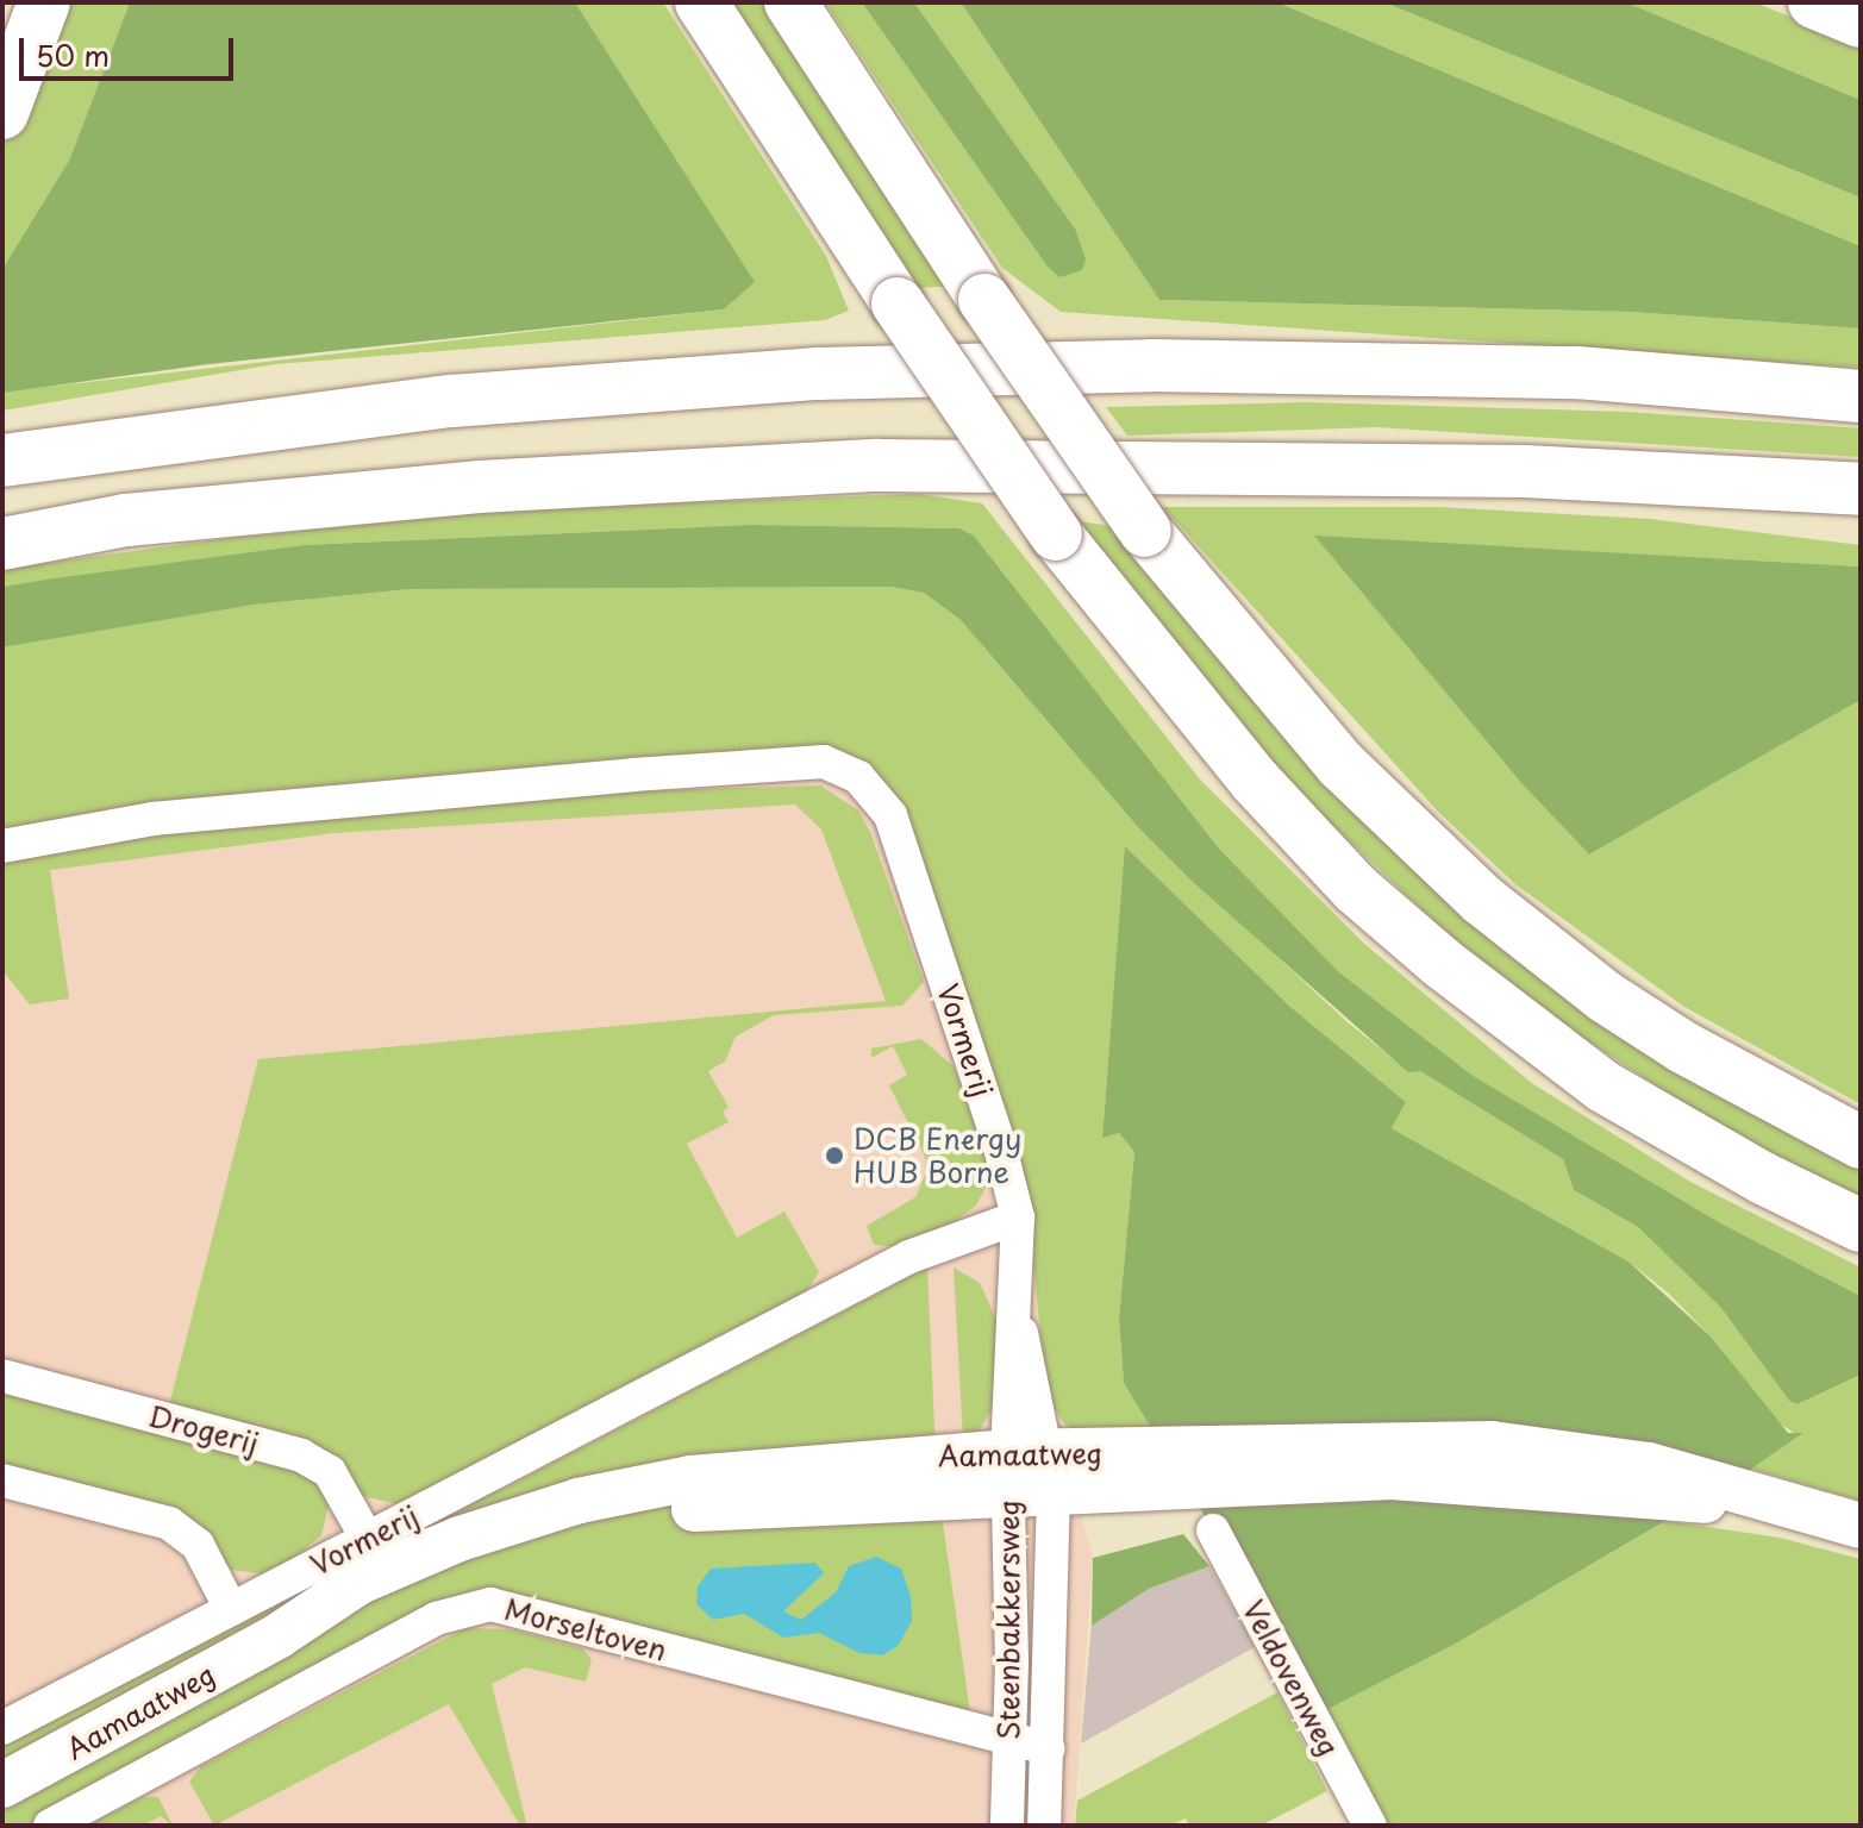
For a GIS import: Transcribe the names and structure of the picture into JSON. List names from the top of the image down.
{
  "streets": {
    "main road": ["Aamaatweg"],
    "street": [
      "Vormerij",
      "Drogerij",
      "Steenbakkersweg",
      "Morseltoven",
      "Veldovenweg"
    ]
  },
  "crossings": [
    ["Vormerij", "Drogerij"],
    ["Vormerij", "Steenbakkersweg"],
    ["Aamaatweg", "Steenbakkersweg"],
    ["Steenbakkersweg", "Morseltoven"]
  ],
  "places": ["DCB Energy HUB Borne"],
  "scale_bar": "50 m"
}
